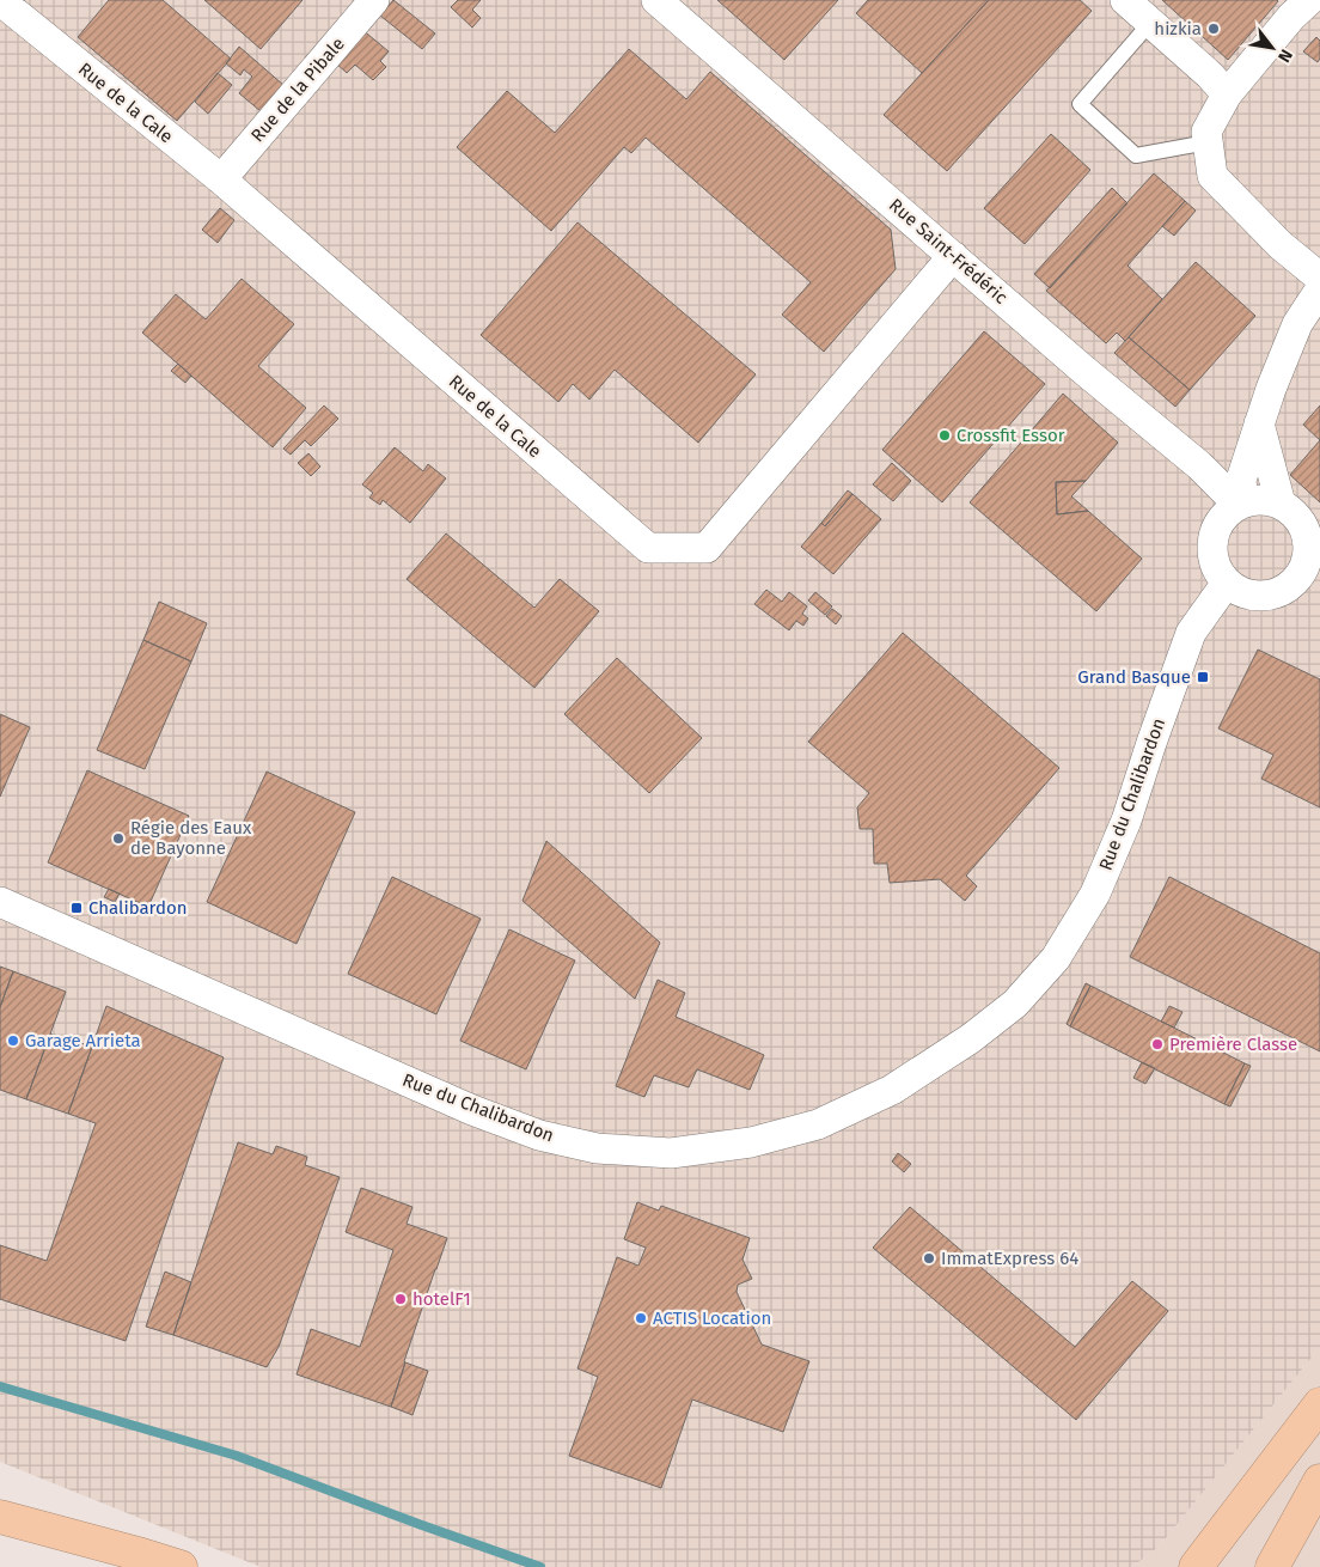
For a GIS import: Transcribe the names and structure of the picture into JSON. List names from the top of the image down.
{
  "streets": {
    "street": [
      "Rue de la Pibale",
      "Rue de la Cale",
      "Rue Saint-Frédéric",
      "Rue du Chalibardon"
    ]
  },
  "crossings": [
    ["Rue de la Pibale", "Rue de la Cale"],
    ["Rue de la Cale", "Rue Saint-Frédéric"],
    ["Rue Saint-Frédéric", "Rue du Chalibardon"]
  ],
  "places": {
    "other": [
      "hizkia",
      "Crossfit Essor",
      "Régie des Eaux de Bayonne",
      "Garage Arrieta",
      "Première Classe",
      "ImmatExpress 64",
      "hotelF1",
      "ACTIS Location"
    ],
    "transit": ["Grand Basque", "Chalibardon"]
  },
  "north": "bottom right"
}
